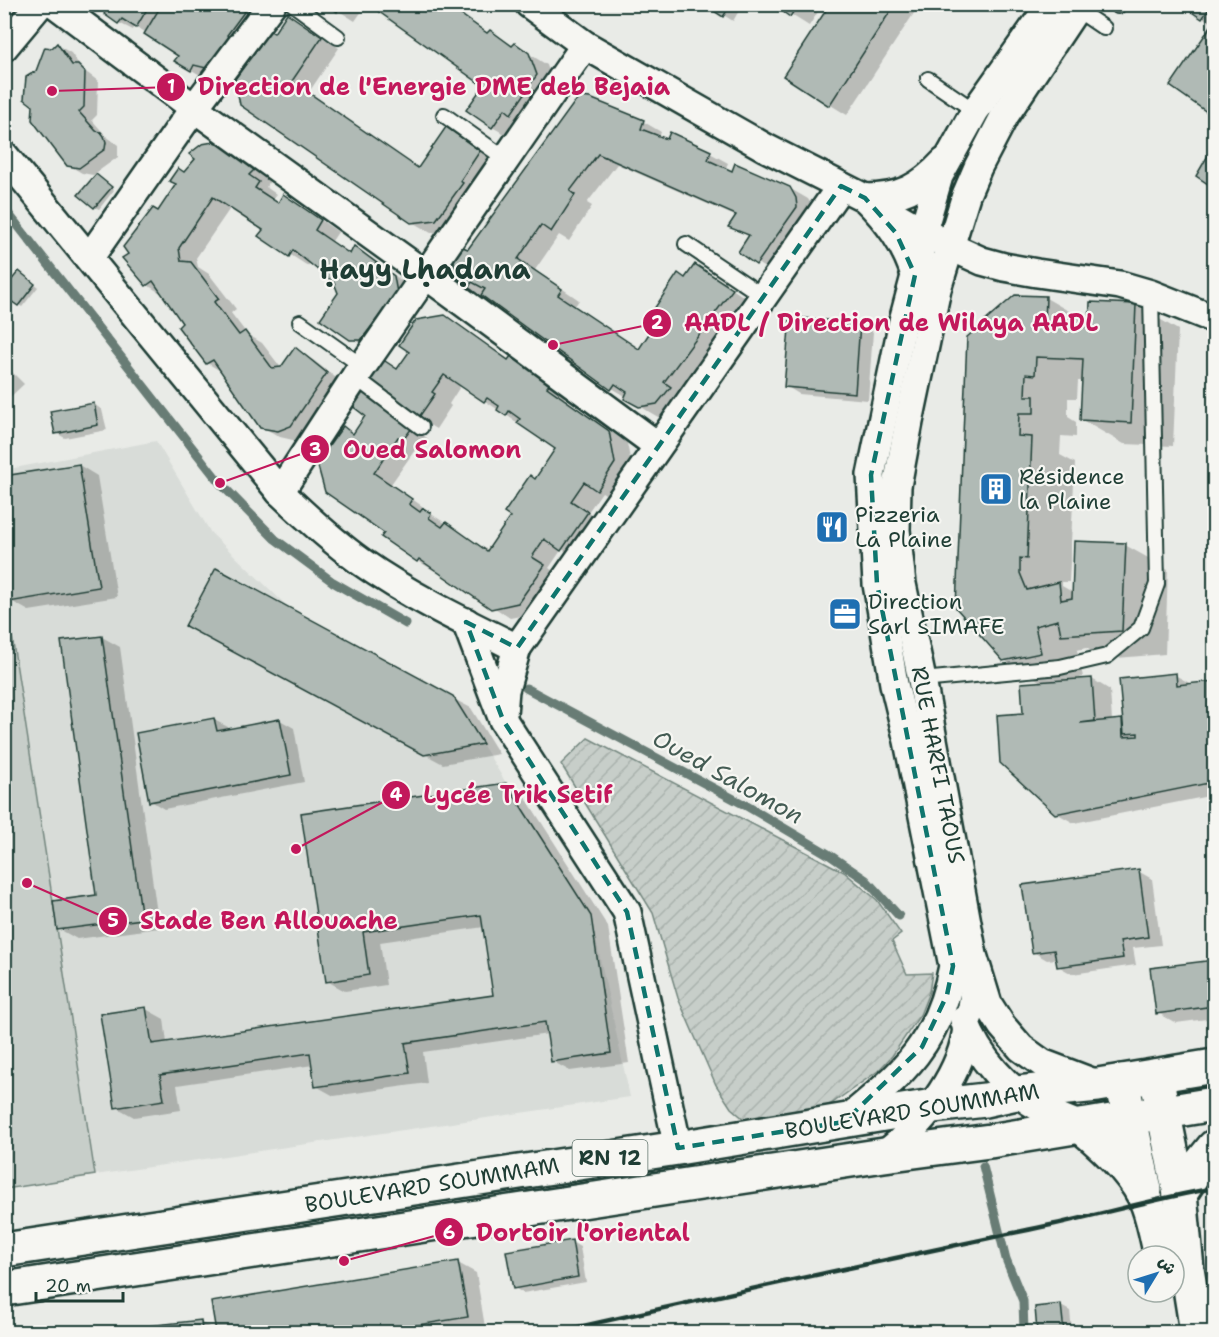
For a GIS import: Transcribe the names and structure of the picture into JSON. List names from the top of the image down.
{
  "streets": {
    "main road": ["BOULEVARD SOUMMAM", "RN 12"],
    "street": ["RUE HARFI TAOUS"]
  },
  "crossings": [
    ["RUE HARFI TAOUS", "BOULEVARD SOUMMAM"]
  ],
  "districts": ["Ḥayy Lḥaḍana"],
  "water": ["Oued Salomon"],
  "places": {
    "other": [
      "Direction de l'Energie DME deb Bejaia",
      "AADL / Direction de Wilaya AADL",
      "Oued Salomon",
      "Lycée Trik Setif",
      "Stade Ben Allouache",
      "Dortoir l'oriental"
    ],
    "building": ["Résidence la Plaine"],
    "restaurant": ["Pizzeria La Plaine"],
    "office": ["Direction Sarl SIMAFE"]
  },
  "scale_bar": "20 m",
  "north": "top right"
}
